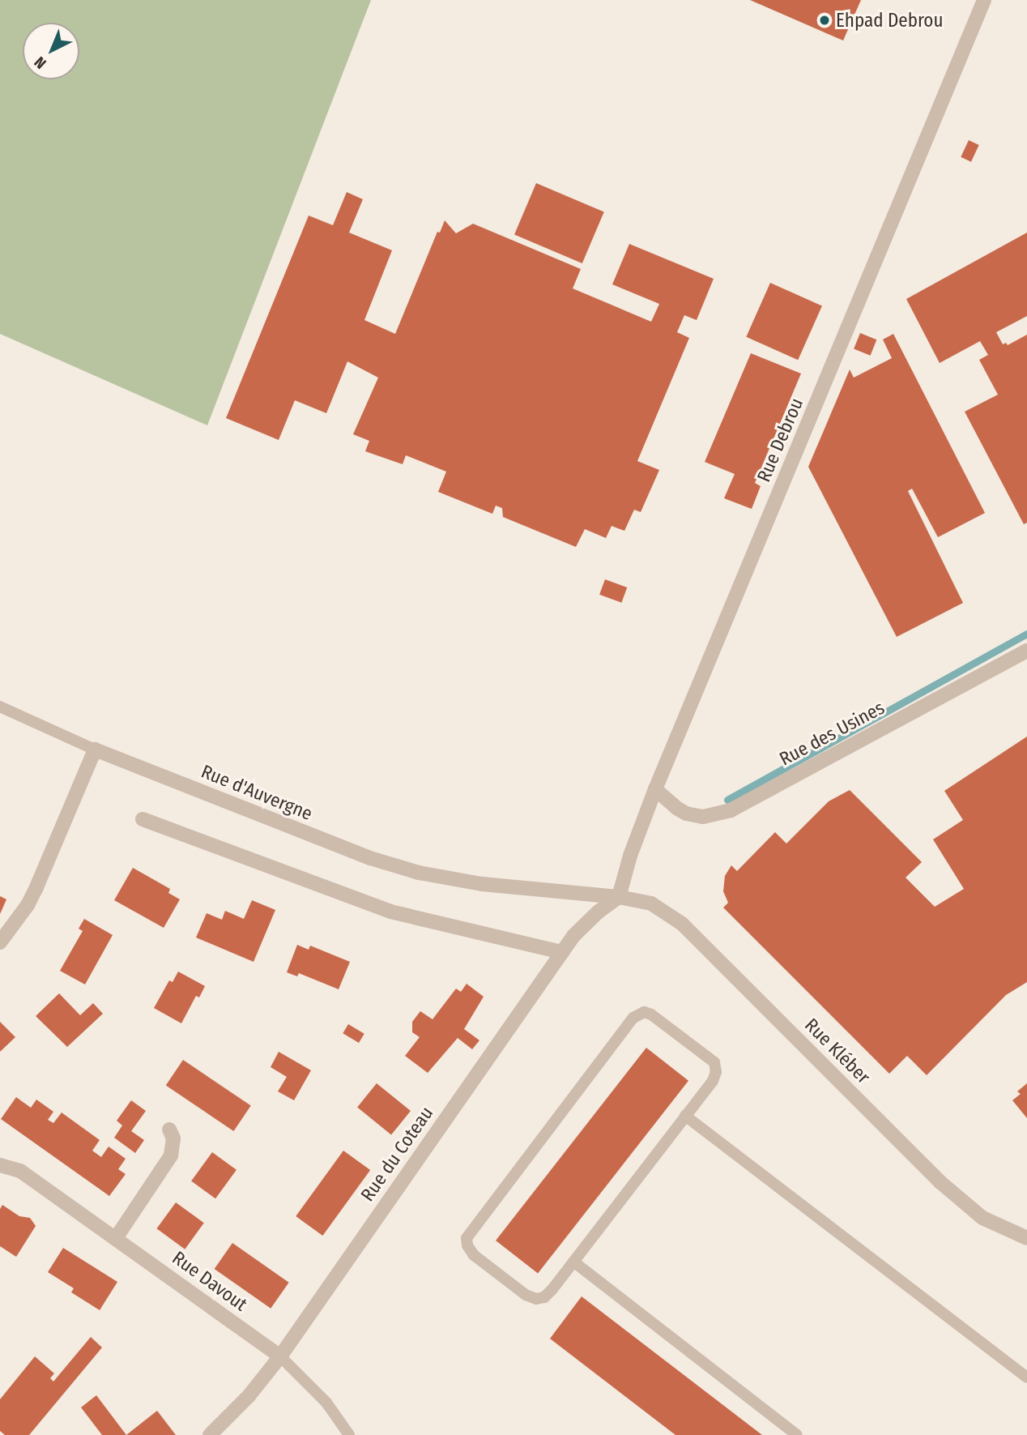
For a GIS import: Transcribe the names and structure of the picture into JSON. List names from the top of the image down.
{
  "streets": {
    "street": [
      "Rue Debrou",
      "Rue des Usines",
      "Rue d'Auvergne",
      "Rue Kléber",
      "Rue du Coteau",
      "Rue Davout"
    ]
  },
  "crossings": [
    ["Rue Debrou", "Rue des Usines"],
    ["Rue Debrou", "Rue d'Auvergne"],
    ["Rue Debrou", "Rue Kléber"],
    ["Rue Debrou", "Rue du Coteau"],
    ["Rue d'Auvergne", "Rue Kléber"],
    ["Rue d'Auvergne", "Rue du Coteau"],
    ["Rue Kléber", "Rue du Coteau"],
    ["Rue du Coteau", "Rue Davout"]
  ],
  "places": ["Ehpad Debrou"],
  "north": "bottom left"
}
